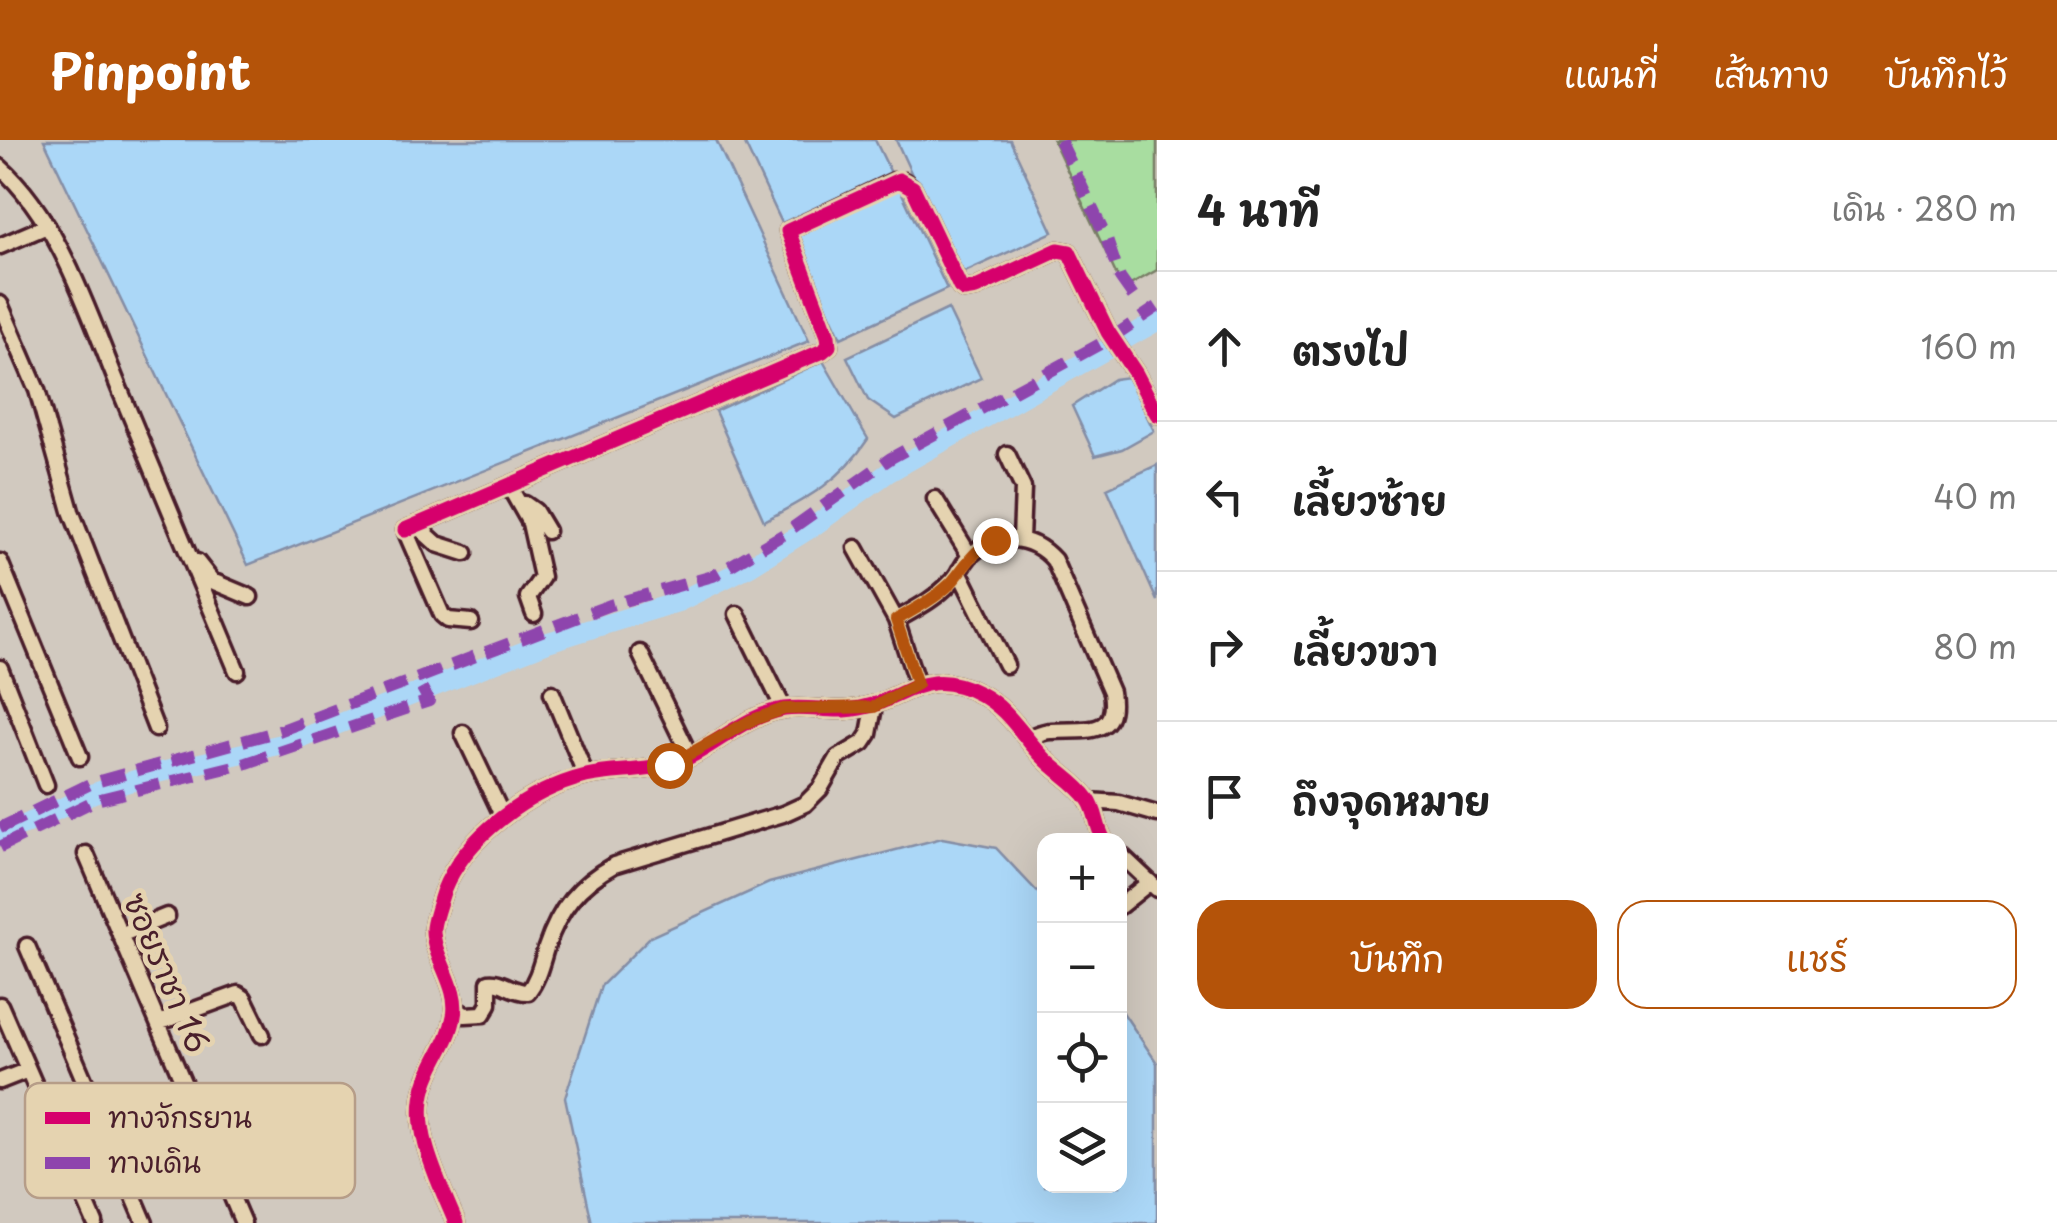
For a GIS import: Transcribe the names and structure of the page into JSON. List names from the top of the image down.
{
  "streets": {
    "street": ["ซอยราชา 16"]
  },
  "legend": ["ทางจักรยาน", "ทางเดิน"],
  "page": {
    "header": "Pinpoint",
    "nav": ["แผนที่", "เส้นทาง", "บันทึกไว้"],
    "heading": ["4 นาที", "เดิน · 280 m"],
    "list": [
      ["ตรงไป", "160 m"],
      ["เลี้ยวซ้าย", "40 m"],
      ["เลี้ยวขวา", "80 m"],
      "ถึงจุดหมาย"
    ],
    "map_buttons": ["+", "−"],
    "buttons": ["บันทึก", "แชร์"]
  }
}
